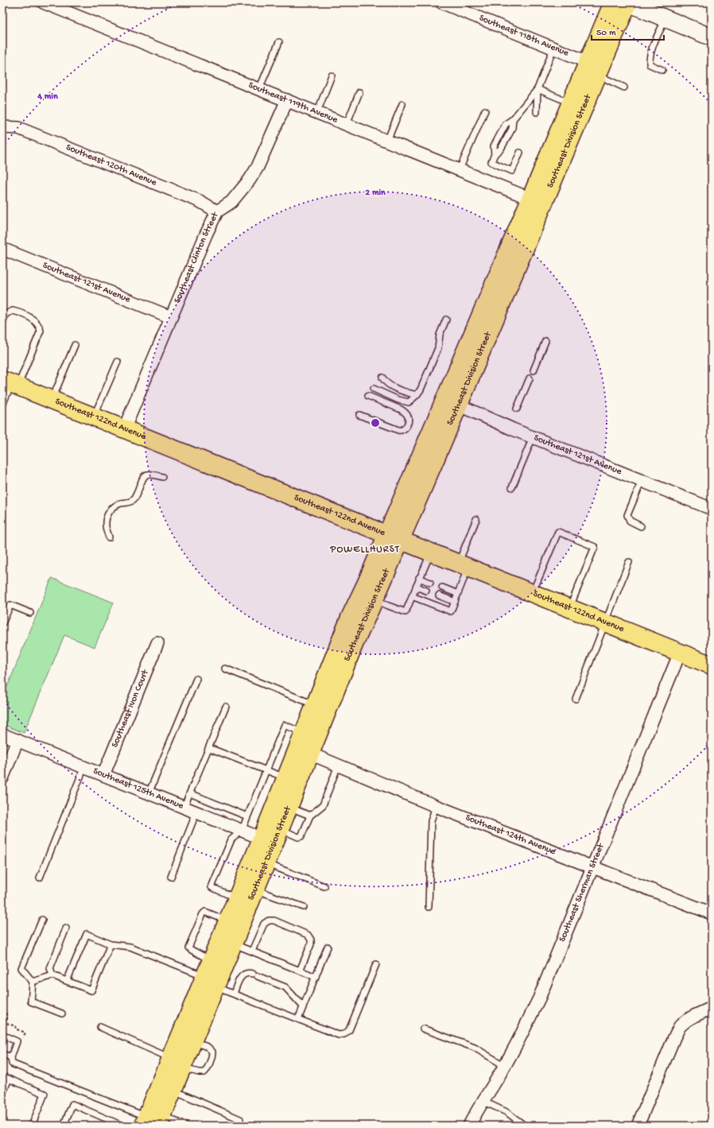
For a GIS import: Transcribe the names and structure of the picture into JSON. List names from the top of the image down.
{
  "streets": {
    "main road": ["Southeast Division Street", "Southeast 122nd Avenue"],
    "street": [
      "Southeast 118th Avenue",
      "Southeast 119th Avenue",
      "Southeast 120th Avenue",
      "Southeast Clinton Street",
      "Southeast 121st Avenue",
      "Southeast Ivon Court",
      "Southeast 125th Avenue",
      "Southeast 124th Avenue",
      "Southeast Sherman Street"
    ]
  },
  "crossings": [
    ["Southeast 118th Avenue", "Southeast Division Street"],
    ["Southeast 119th Avenue", "Southeast Division Street"],
    ["Southeast 119th Avenue", "Southeast Clinton Street"],
    ["Southeast Division Street", "Southeast 121st Avenue"],
    ["Southeast Division Street", "Southeast 122nd Avenue"],
    ["Southeast Division Street", "Southeast 125th Avenue"],
    ["Southeast Division Street", "Southeast 124th Avenue"],
    ["Southeast 120th Avenue", "Southeast Clinton Street"],
    ["Southeast Clinton Street", "Southeast 121st Avenue"],
    ["Southeast Clinton Street", "Southeast 122nd Avenue"],
    ["Southeast 122nd Avenue", "Southeast Sherman Street"],
    ["Southeast Ivon Court", "Southeast 125th Avenue"],
    ["Southeast 124th Avenue", "Southeast Sherman Street"]
  ],
  "districts": ["POWELLHURST"],
  "scale_bar": "50 m",
  "rings": ["4 min", "2 min"]
}
